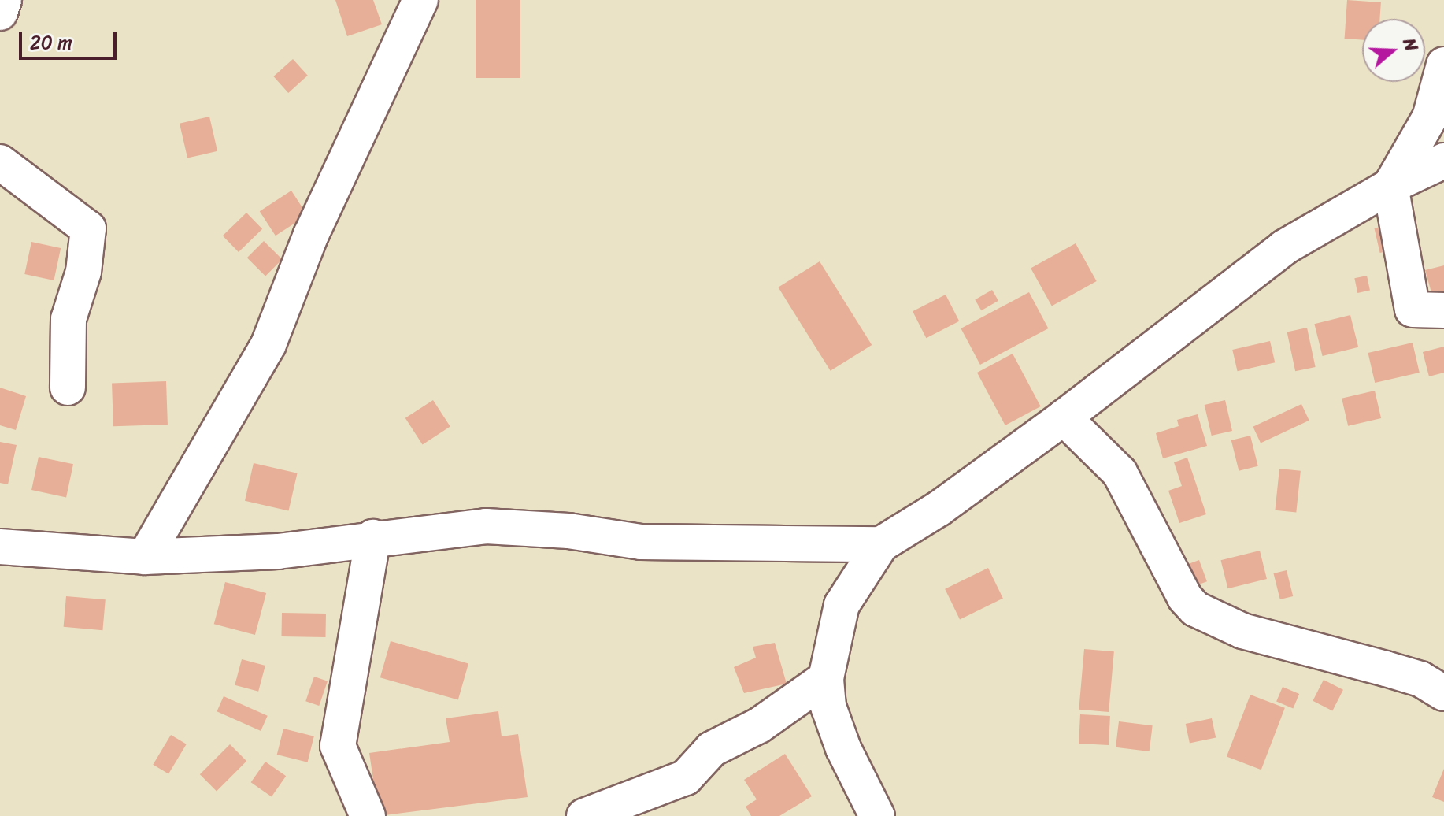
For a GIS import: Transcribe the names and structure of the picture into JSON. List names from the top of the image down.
{
  "scale_bar": "20 m",
  "north": "right"
}
